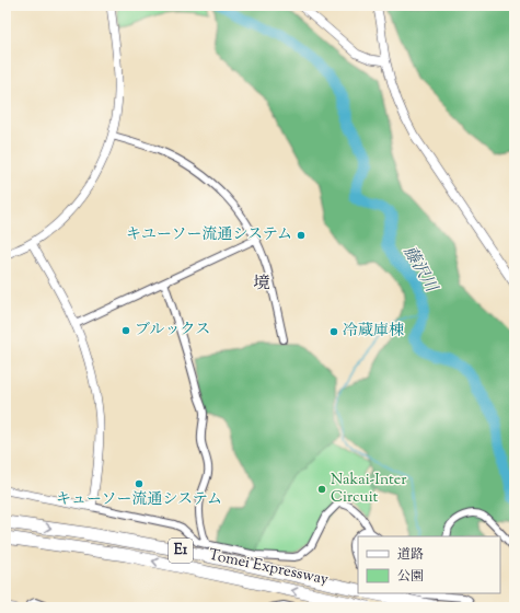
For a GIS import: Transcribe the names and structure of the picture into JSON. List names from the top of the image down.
{
  "streets": {
    "highway": ["E1", "Tomei Expressway"]
  },
  "districts": ["境"],
  "water": ["藤沢川"],
  "places": [
    "キユーソー流通システム",
    "ブルックス",
    "冷蔵庫棟",
    "キューソー流通システム",
    "Nakai-Inter Circuit"
  ],
  "legend": ["道路", "公園"]
}
